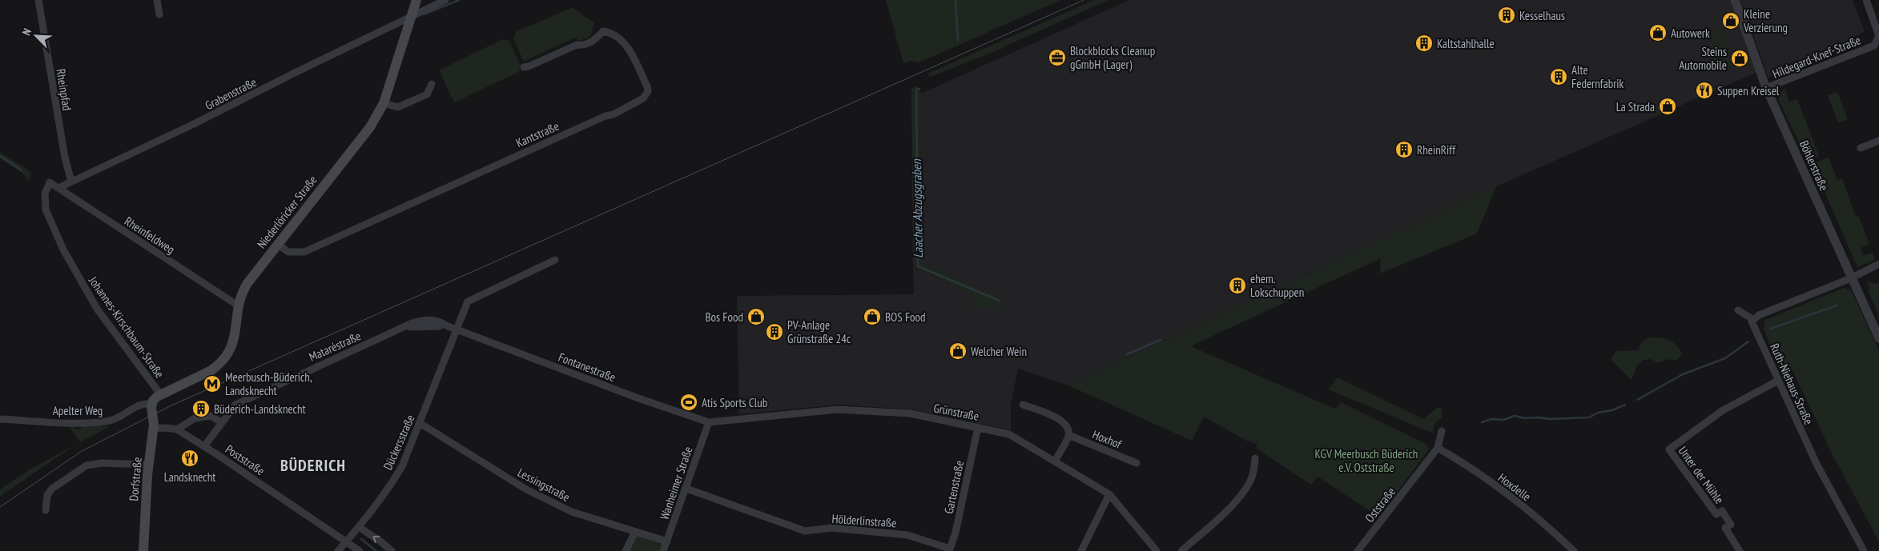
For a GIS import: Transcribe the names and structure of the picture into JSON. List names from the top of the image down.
{
  "streets": {
    "main road": ["Niederlöricker Straße", "Dorfstraße"],
    "street": [
      "Hildegard-Knef-Straße",
      "Rheinpfad",
      "Grabenstraße",
      "Kantstraße",
      "Böhlerstraße",
      "Rheinfeldweg",
      "Johannes-Kirschbaum-Straße",
      "Mataréstraße",
      "Fontanestraße",
      "Ruth-Niehaus-Straße",
      "Apelter Weg",
      "Grünstraße",
      "Hoxhof",
      "Dückersstraße",
      "Poststraße",
      "Unter der Mühle",
      "Wanheimer Straße",
      "Lessingstraße",
      "Gartenstraße",
      "Hoxdelle",
      "Oststraße",
      "Hölderlinstraße"
    ]
  },
  "crossings": [
    ["Hildegard-Knef-Straße", "Böhlerstraße"],
    ["Rheinpfad", "Grabenstraße"],
    ["Grabenstraße", "Niederlöricker Straße"],
    ["Grabenstraße", "Rheinfeldweg"],
    ["Kantstraße", "Niederlöricker Straße"],
    ["Niederlöricker Straße", "Rheinfeldweg"],
    ["Niederlöricker Straße", "Johannes-Kirschbaum-Straße"],
    ["Niederlöricker Straße", "Apelter Weg"],
    ["Niederlöricker Straße", "Dorfstraße"],
    ["Rheinfeldweg", "Johannes-Kirschbaum-Straße"],
    ["Mataréstraße", "Fontanestraße"],
    ["Mataréstraße", "Dückersstraße"],
    ["Mataréstraße", "Poststraße"],
    ["Fontanestraße", "Grünstraße"],
    ["Fontanestraße", "Dückersstraße"],
    ["Fontanestraße", "Wanheimer Straße"],
    ["Ruth-Niehaus-Straße", "Unter der Mühle"],
    ["Apelter Weg", "Dorfstraße"],
    ["Grünstraße", "Wanheimer Straße"],
    ["Grünstraße", "Gartenstraße"],
    ["Dückersstraße", "Poststraße"],
    ["Dückersstraße", "Lessingstraße"],
    ["Poststraße", "Dorfstraße"],
    ["Wanheimer Straße", "Lessingstraße"],
    ["Wanheimer Straße", "Hölderlinstraße"],
    ["Gartenstraße", "Hölderlinstraße"],
    ["Hoxdelle", "Oststraße"]
  ],
  "districts": ["BÜDERICH"],
  "water": ["Laacher Abzugsgraben"],
  "parks": ["KGV Meerbusch Büderich e.V. Oststraße"],
  "places": {
    "building": [
      "Kesselhaus",
      "Kaltstahlhalle",
      "Alte Federnfabrik",
      "RheinRiff",
      "ehem. Lokschuppen",
      "PV-Anlage Grünstraße 24c",
      "Büderich-Landsknecht"
    ],
    "shop": [
      "Kleine Verzierung",
      "Autowerk",
      "Steins Automobile",
      "La Strada",
      "Bos Food",
      "BOS Food",
      "Welcher Wein"
    ],
    "office": ["Blockblocks Cleanup gGmbH (Lager)"],
    "restaurant": ["Suppen Kreisel", "Landsknecht"],
    "metro station": ["Meerbusch-Büderich, Landsknecht"],
    "sports": ["Atis Sports Club"]
  },
  "north": "top left"
}
